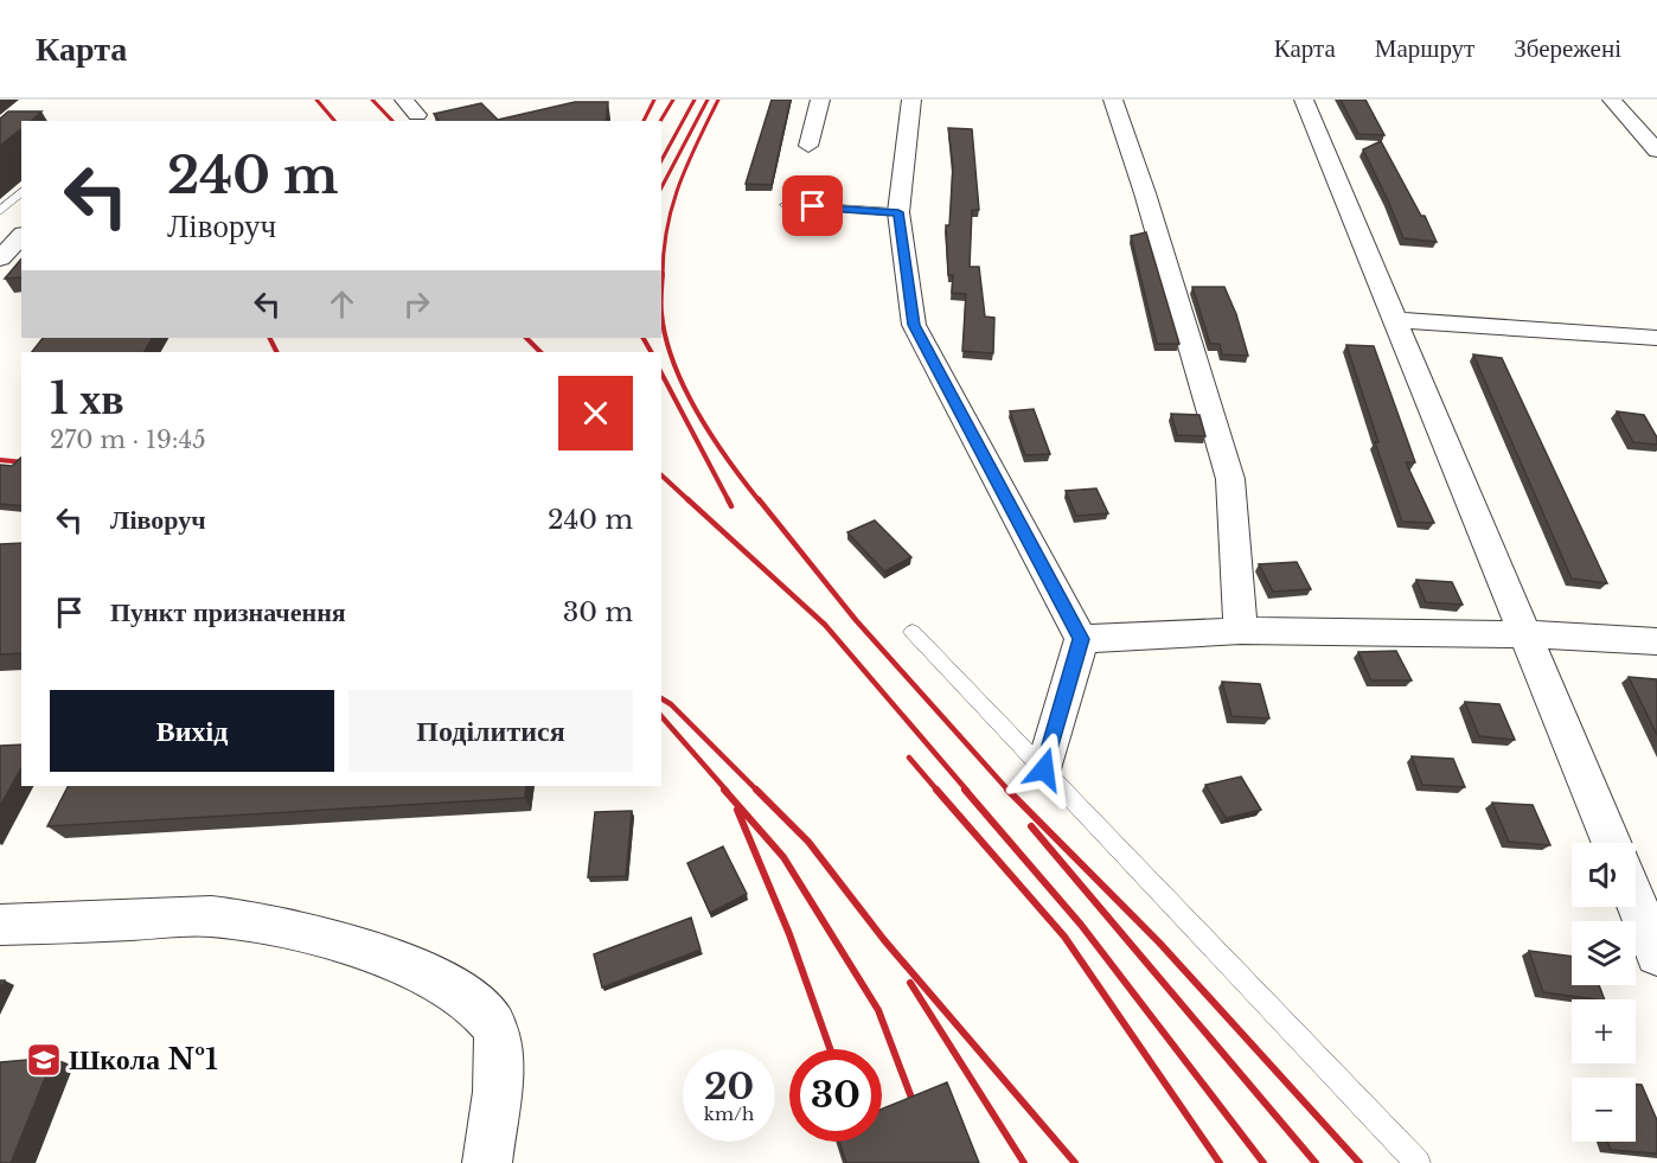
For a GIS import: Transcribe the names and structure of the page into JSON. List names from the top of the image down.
{
  "places": {
    "school or university": ["Школа №1"]
  },
  "page": {
    "header": "Карта",
    "nav": ["Карта", "Маршрут", "Збережені"],
    "turn": ["240 m", "Ліворуч"],
    "heading": ["1 хв", "270 m · 19:45"],
    "list": [
      {
        "name": "Ліворуч",
        "value": "240 m"
      },
      {
        "name": "Пункт призначення",
        "value": "30 m"
      }
    ],
    "buttons": ["Вихід", "Поділитися"],
    "map_buttons": ["+", "−"],
    "speed": "20 km/h",
    "limit": "30"
  }
}
